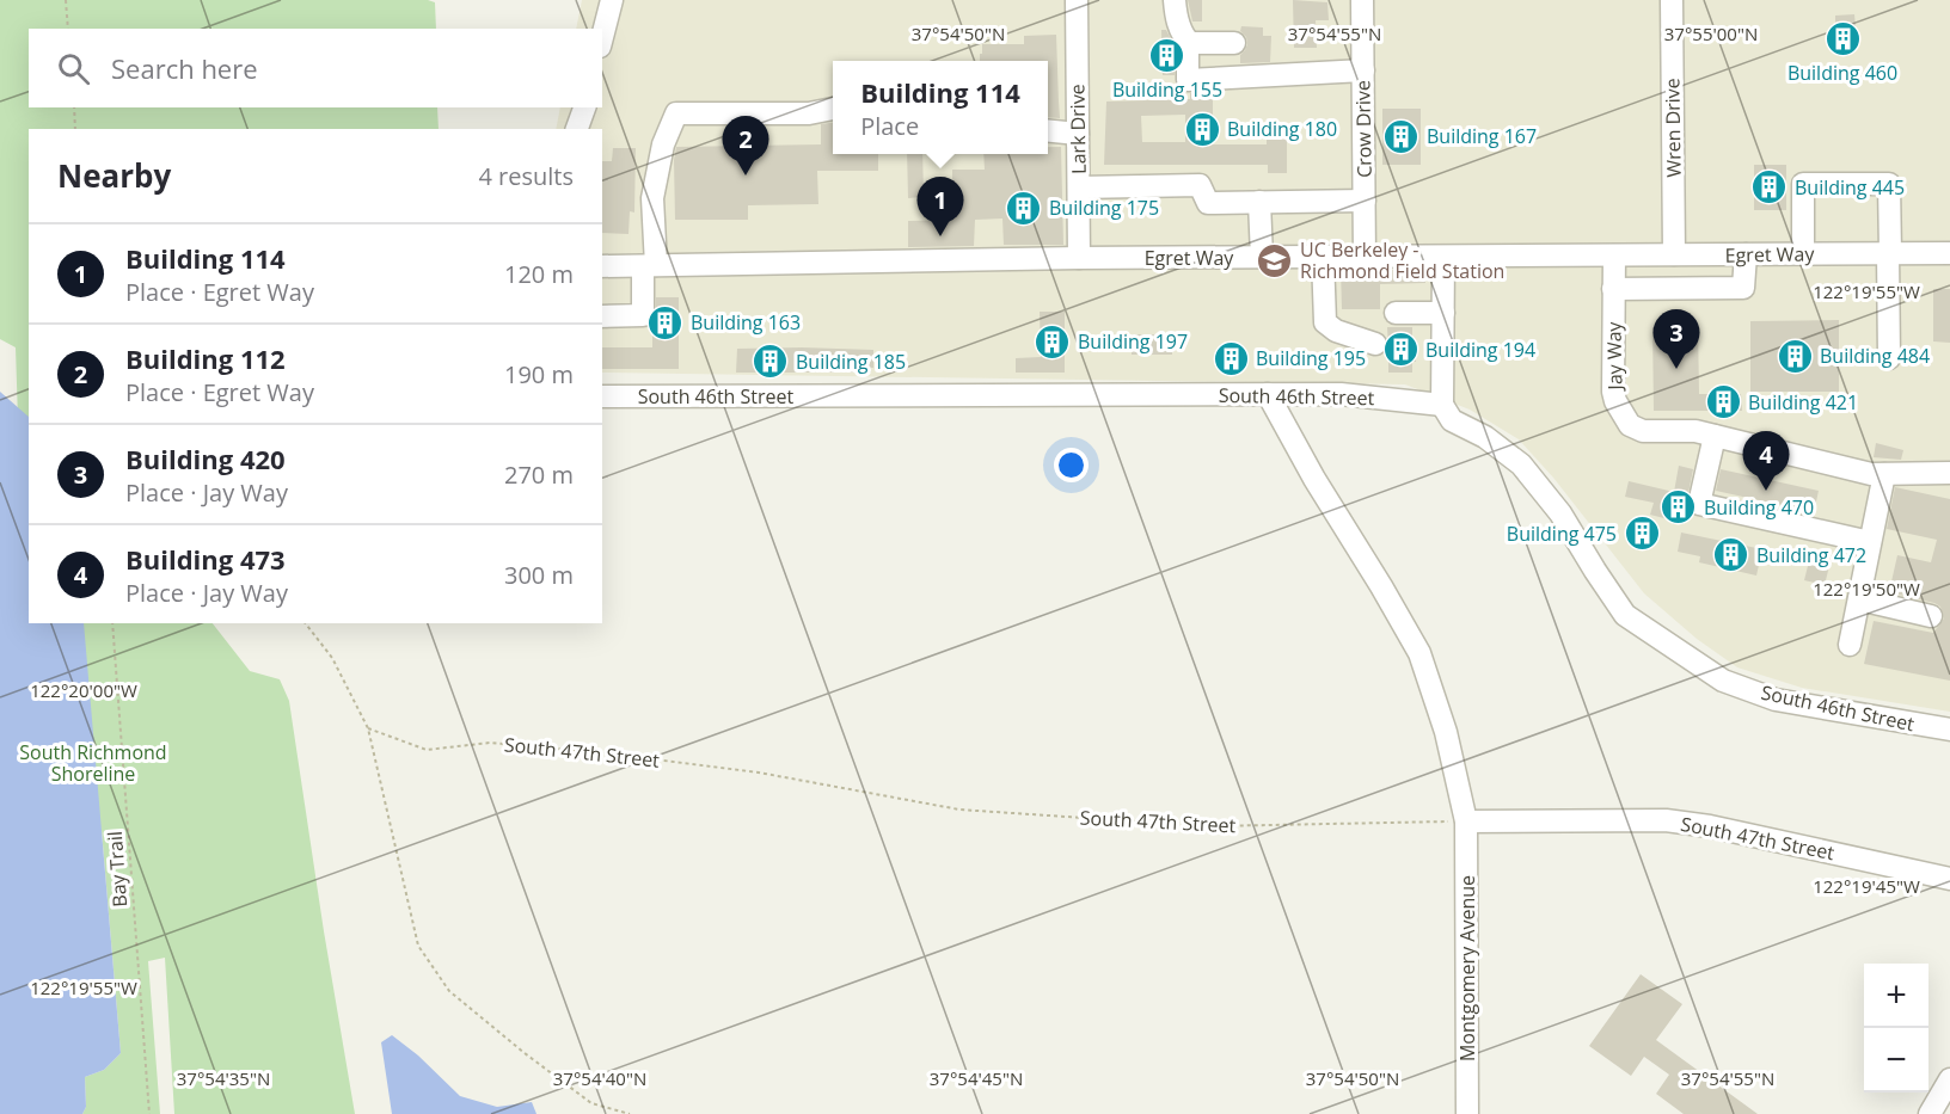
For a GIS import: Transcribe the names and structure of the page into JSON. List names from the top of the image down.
{
  "streets": {
    "street": [
      "Wren Drive",
      "Lark Drive",
      "Crow Drive",
      "Egret Way",
      "Jay Way",
      "South 46th Street",
      "South 47th Street",
      "Montgomery Avenue"
    ],
    "path": ["Bay Trail"]
  },
  "crossings": [
    ["Wren Drive", "Egret Way"],
    ["Lark Drive", "Egret Way"],
    ["Crow Drive", "Egret Way"],
    ["Egret Way", "Jay Way"],
    ["South 46th Street", "Montgomery Avenue"],
    ["South 47th Street", "Montgomery Avenue"]
  ],
  "parks": ["South Richmond Shoreline"],
  "places": {
    "building": [
      "Building 460",
      "Building 155",
      "Building 180",
      "Building 167",
      "Building 445",
      "Building 175",
      "Building 163",
      "Building 197",
      "Building 194",
      "Building 484",
      "Building 195",
      "Building 185",
      "Building 421",
      "Building 470",
      "Building 475",
      "Building 472"
    ],
    "school or university": ["UC Berkeley - Richmond Field Station"]
  },
  "page": {
    "search": "Search here",
    "popup": ["Building 114", "Place"],
    "pins": [
      "2",
      "1",
      "3",
      "4"
    ],
    "heading": ["Nearby", "4 results"],
    "list": [
      {
        "mark": "1",
        "name": "Building 114",
        "note": "Place · Egret Way",
        "value": "120 m"
      },
      {
        "mark": "2",
        "name": "Building 112",
        "note": "Place · Egret Way",
        "value": "190 m"
      },
      {
        "mark": "3",
        "name": "Building 420",
        "note": "Place · Jay Way",
        "value": "270 m"
      },
      {
        "mark": "4",
        "name": "Building 473",
        "note": "Place · Jay Way",
        "value": "300 m"
      }
    ],
    "map_buttons": ["+", "−"]
  },
  "coordinates": [
    "37°55'00\"N",
    "37°54'50\"N",
    "37°54'55\"N",
    "122°19'55\"W",
    "122°19'50\"W",
    "122°20'00\"W",
    "122°19'45\"W",
    "37°54'35\"N",
    "37°54'40\"N",
    "37°54'45\"N"
  ]
}
